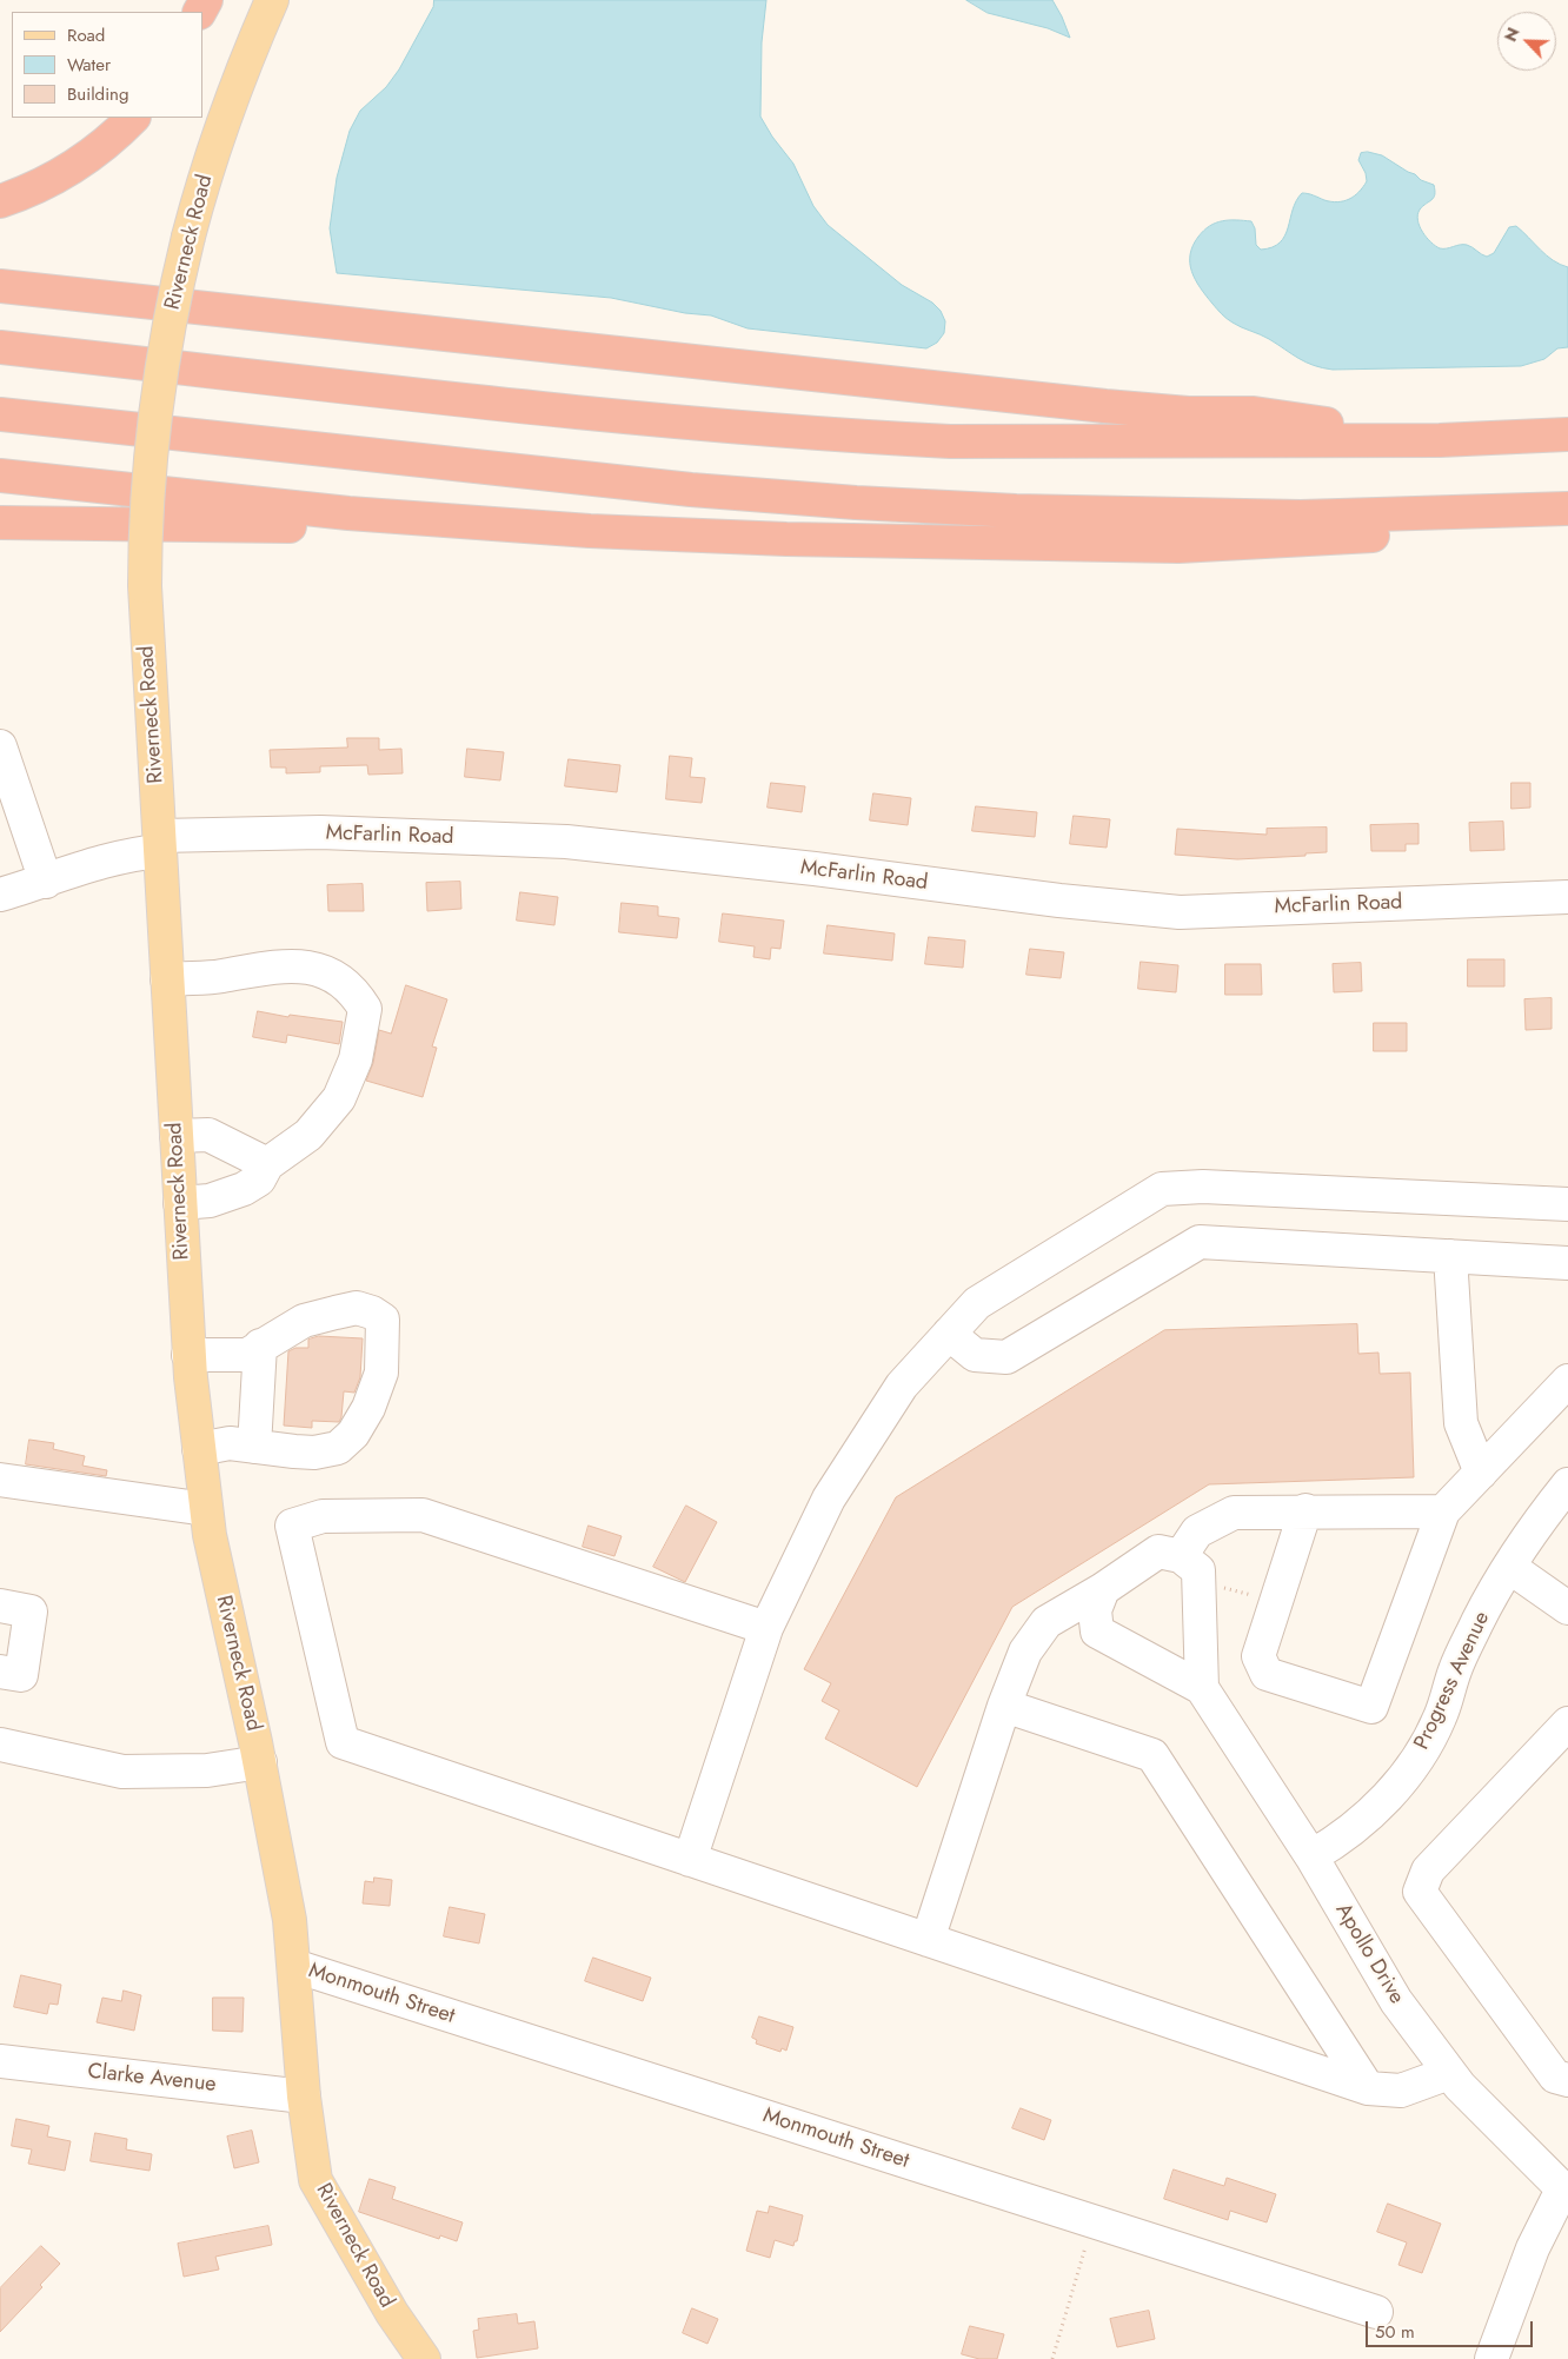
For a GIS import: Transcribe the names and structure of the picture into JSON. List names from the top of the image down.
{
  "streets": {
    "main road": ["Riverneck Road"],
    "street": [
      "McFarlin Road",
      "Progress Avenue",
      "Apollo Drive",
      "Monmouth Street",
      "Clarke Avenue"
    ]
  },
  "crossings": [
    ["Riverneck Road", "McFarlin Road"],
    ["Riverneck Road", "Monmouth Street"],
    ["Riverneck Road", "Clarke Avenue"],
    ["Progress Avenue", "Apollo Drive"]
  ],
  "legend": ["Road", "Water", "Building"],
  "scale_bar": "50 m",
  "north": "top left"
}
